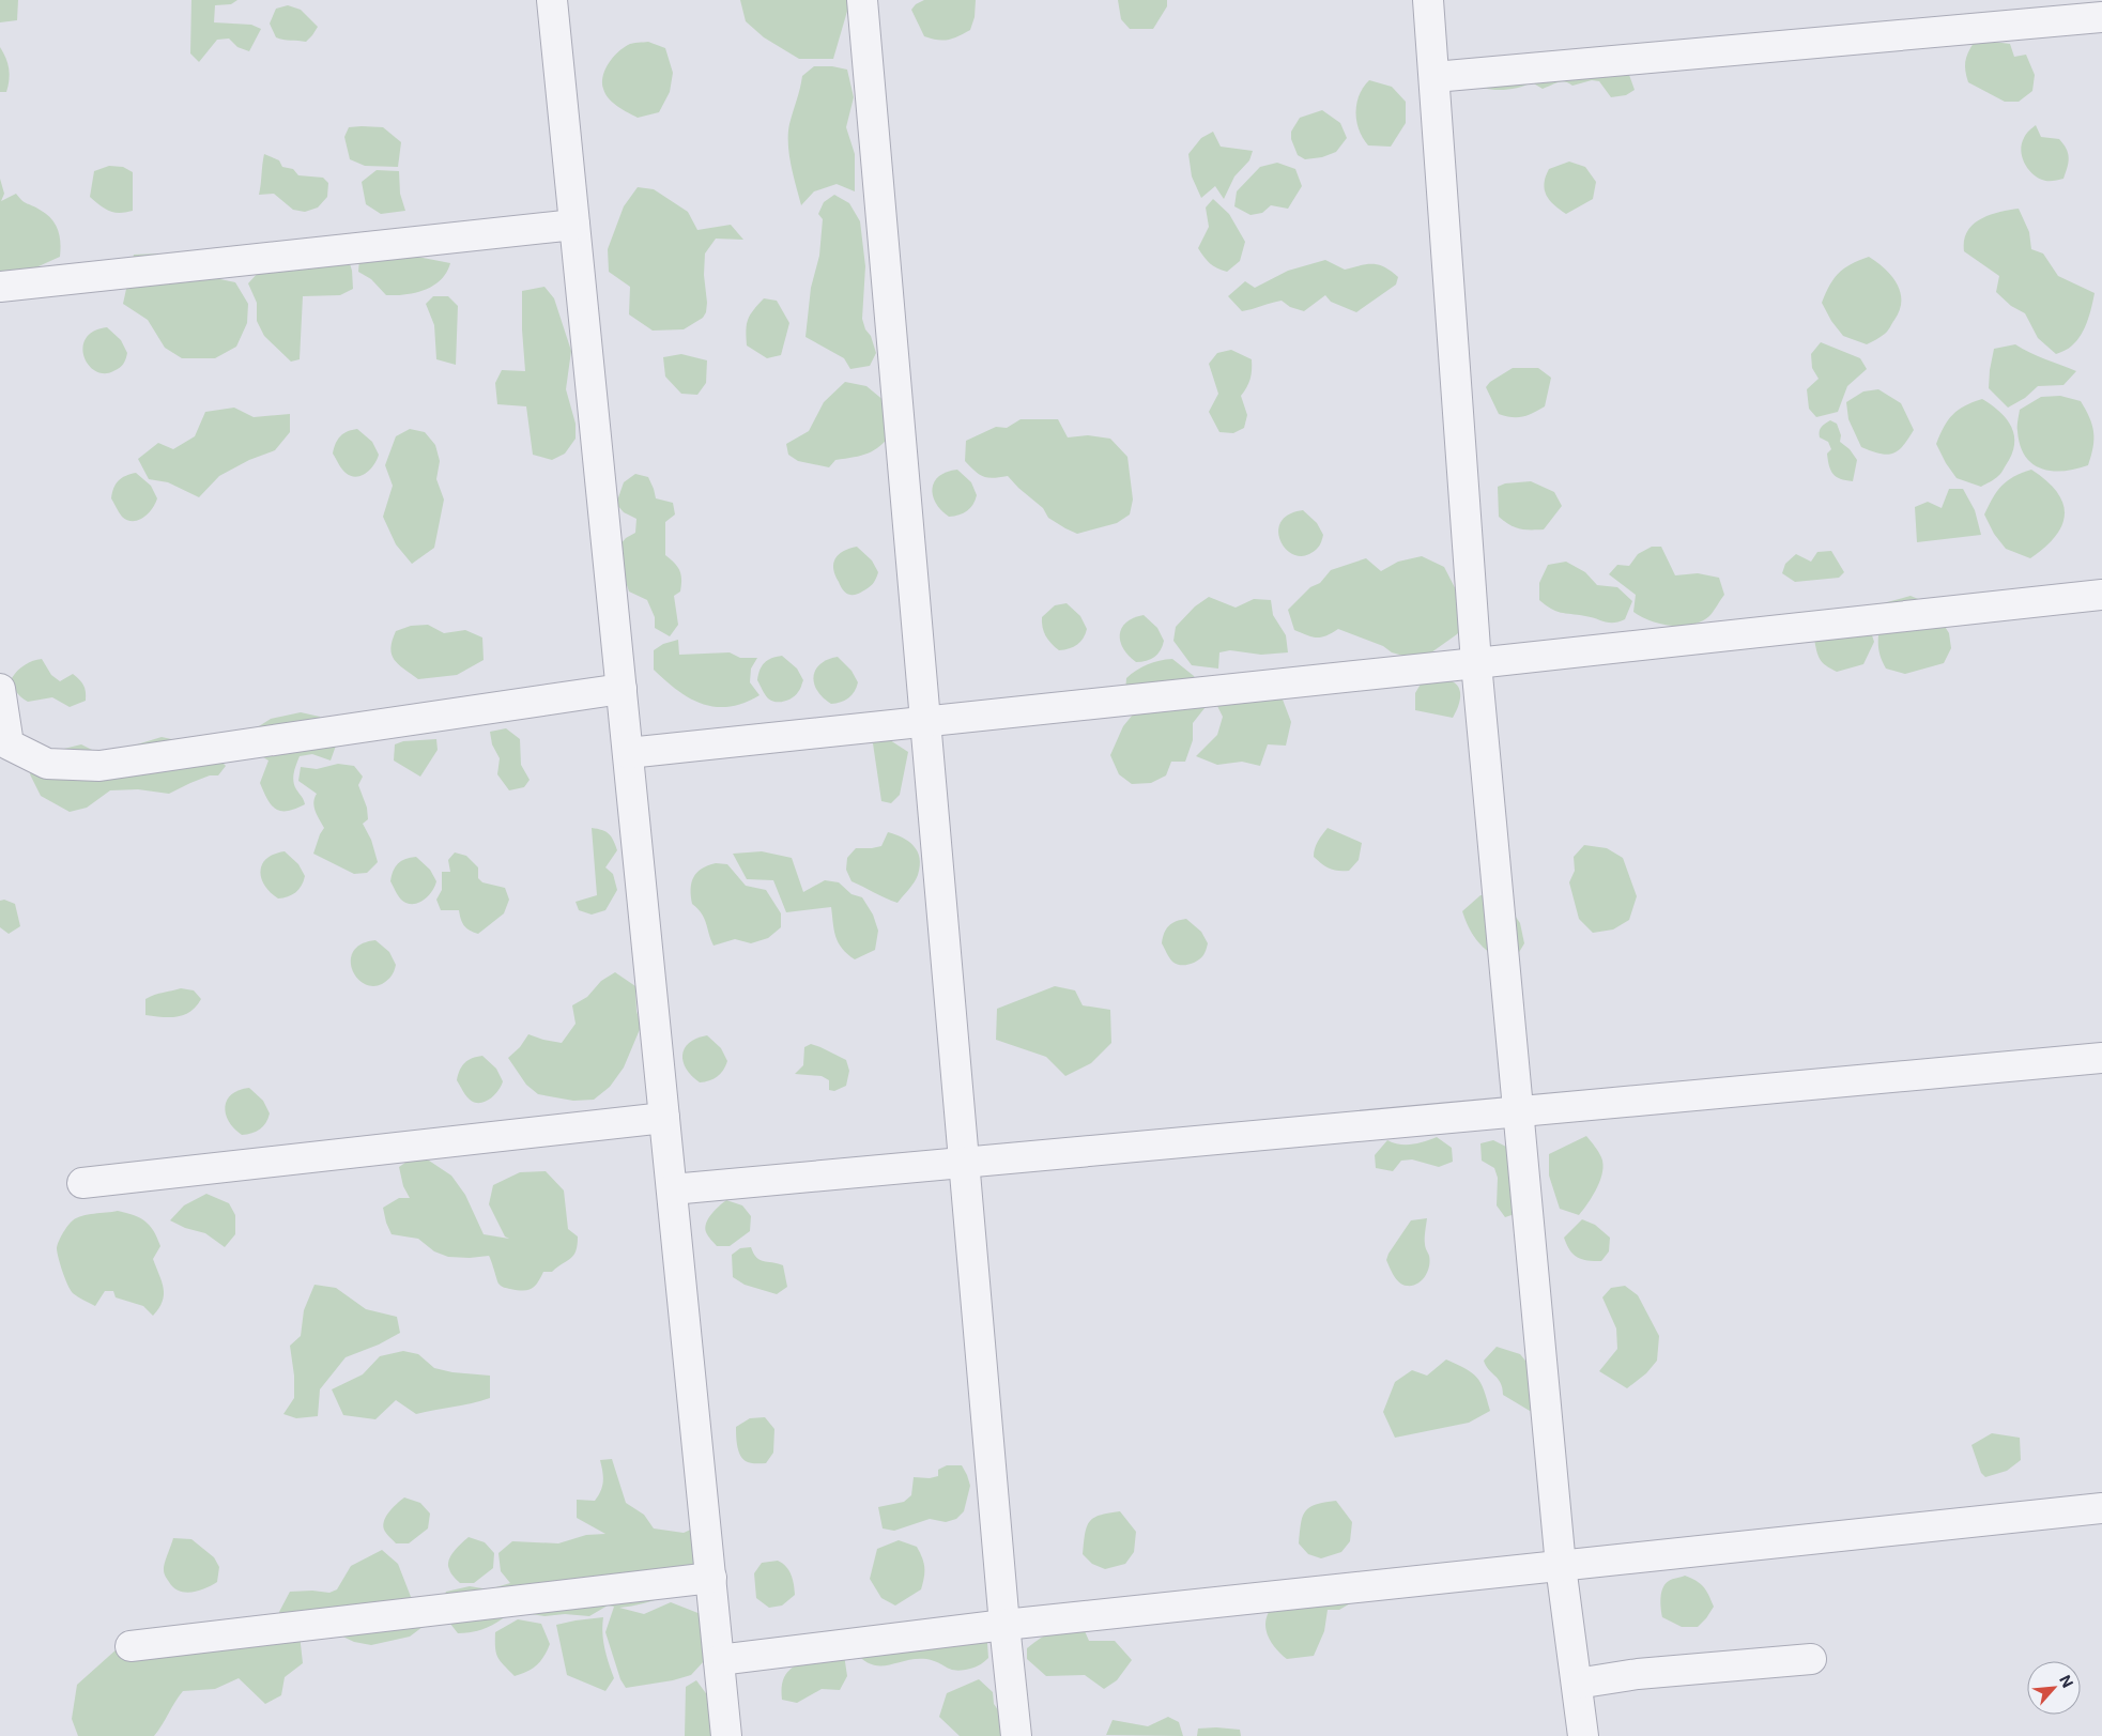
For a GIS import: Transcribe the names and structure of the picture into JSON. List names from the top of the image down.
{
  "north": "top right"
}
